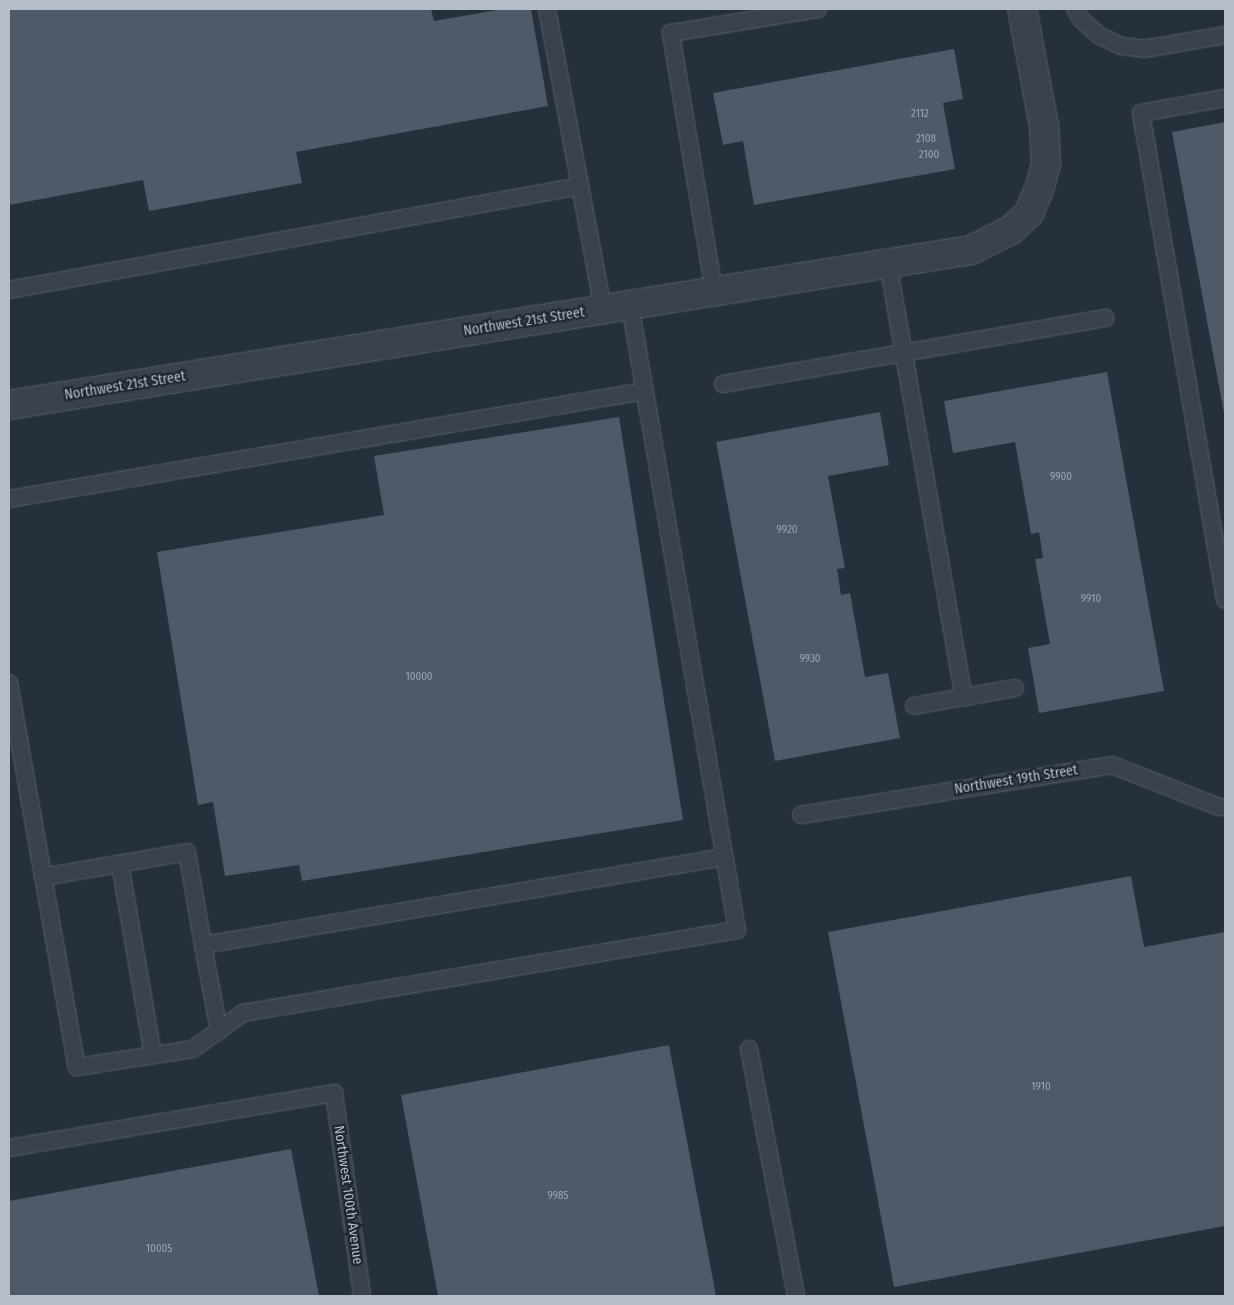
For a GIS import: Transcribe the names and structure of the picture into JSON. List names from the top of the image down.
{
  "streets": {
    "street": ["Northwest 21st Street"],
    "lane": ["Northwest 19th Street", "Northwest 100th Avenue"]
  },
  "house_numbers": [
    "2112",
    "2108",
    "2100",
    "9900",
    "9920",
    "9910",
    "9930",
    "10000",
    "1910",
    "9985",
    "10005"
  ]
}
